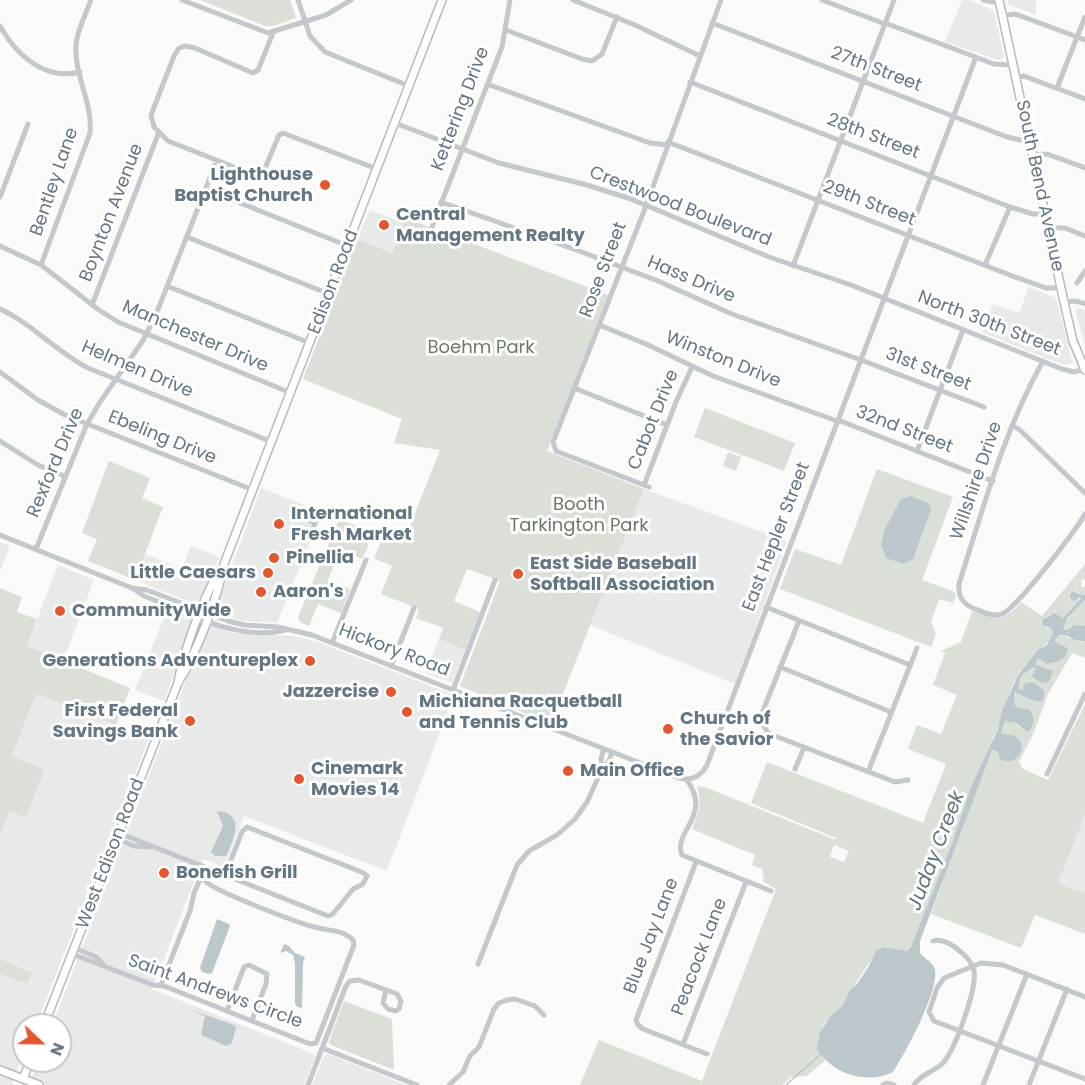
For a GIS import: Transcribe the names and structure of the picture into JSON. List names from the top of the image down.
{
  "streets": {
    "main road": ["South Bend Avenue", "Edison Road", "West Edison Road"],
    "street": [
      "27th Street",
      "Kettering Drive",
      "28th Street",
      "Bentley Lane",
      "29th Street",
      "Crestwood Boulevard",
      "Boynton Avenue",
      "Rose Street",
      "Hass Drive",
      "North 30th Street",
      "Manchester Drive",
      "Winston Drive",
      "Helmen Drive",
      "31st Street",
      "Cabot Drive",
      "32nd Street",
      "Ebeling Drive",
      "Rexford Drive",
      "Willshire Drive",
      "East Hepler Street",
      "Hickory Road",
      "Blue Jay Lane",
      "Peacock Lane",
      "Saint Andrews Circle"
    ]
  },
  "crossings": [
    ["27th Street", "South Bend Avenue"],
    ["27th Street", "Rose Street"],
    ["27th Street", "East Hepler Street"],
    ["Kettering Drive", "29th Street"],
    ["Kettering Drive", "Crestwood Boulevard"],
    ["Kettering Drive", "Hass Drive"],
    ["28th Street", "South Bend Avenue"],
    ["28th Street", "Rose Street"],
    ["28th Street", "East Hepler Street"],
    ["Bentley Lane", "Manchester Drive"],
    ["South Bend Avenue", "29th Street"],
    ["South Bend Avenue", "North 30th Street"],
    ["29th Street", "Rose Street"],
    ["29th Street", "East Hepler Street"],
    ["Crestwood Boulevard", "Rose Street"],
    ["Crestwood Boulevard", "Edison Road"],
    ["Crestwood Boulevard", "North 30th Street"],
    ["Crestwood Boulevard", "East Hepler Street"],
    ["Boynton Avenue", "Manchester Drive"],
    ["Rose Street", "Hass Drive"],
    ["Rose Street", "Winston Drive"],
    ["Rose Street", "Cabot Drive"],
    ["Hass Drive", "31st Street"],
    ["Hass Drive", "East Hepler Street"],
    ["Edison Road", "Manchester Drive"],
    ["Edison Road", "Helmen Drive"],
    ["Edison Road", "Ebeling Drive"],
    ["Edison Road", "Hickory Road"],
    ["Edison Road", "West Edison Road"],
    ["North 30th Street", "Willshire Drive"],
    ["North 30th Street", "East Hepler Street"],
    ["Manchester Drive", "Rexford Drive"],
    ["Winston Drive", "Cabot Drive"],
    ["Winston Drive", "32nd Street"],
    ["Winston Drive", "East Hepler Street"],
    ["Helmen Drive", "Rexford Drive"],
    ["31st Street", "East Hepler Street"],
    ["32nd Street", "Willshire Drive"],
    ["32nd Street", "East Hepler Street"],
    ["Ebeling Drive", "Rexford Drive"],
    ["Rexford Drive", "Hickory Road"],
    ["East Hepler Street", "Hickory Road"],
    ["Hickory Road", "West Edison Road"],
    ["West Edison Road", "Saint Andrews Circle"],
    ["Blue Jay Lane", "Peacock Lane"]
  ],
  "water": ["Juday Creek"],
  "parks": ["Boehm Park", "Booth Tarkington Park"],
  "places": [
    "Lighthouse Baptist Church",
    "Central Management Realty",
    "International Fresh Market",
    "Pinellia",
    "Little Caesars",
    "East Side Baseball Softball Association",
    "Aaron's",
    "CommunityWide",
    "Generations Adventureplex",
    "Jazzercise",
    "Michiana Racquetball and Tennis Club",
    "First Federal Savings Bank",
    "Church of the Savior",
    "Main Office",
    "Cinemark Movies 14",
    "Bonefish Grill"
  ],
  "north": "right"
}
